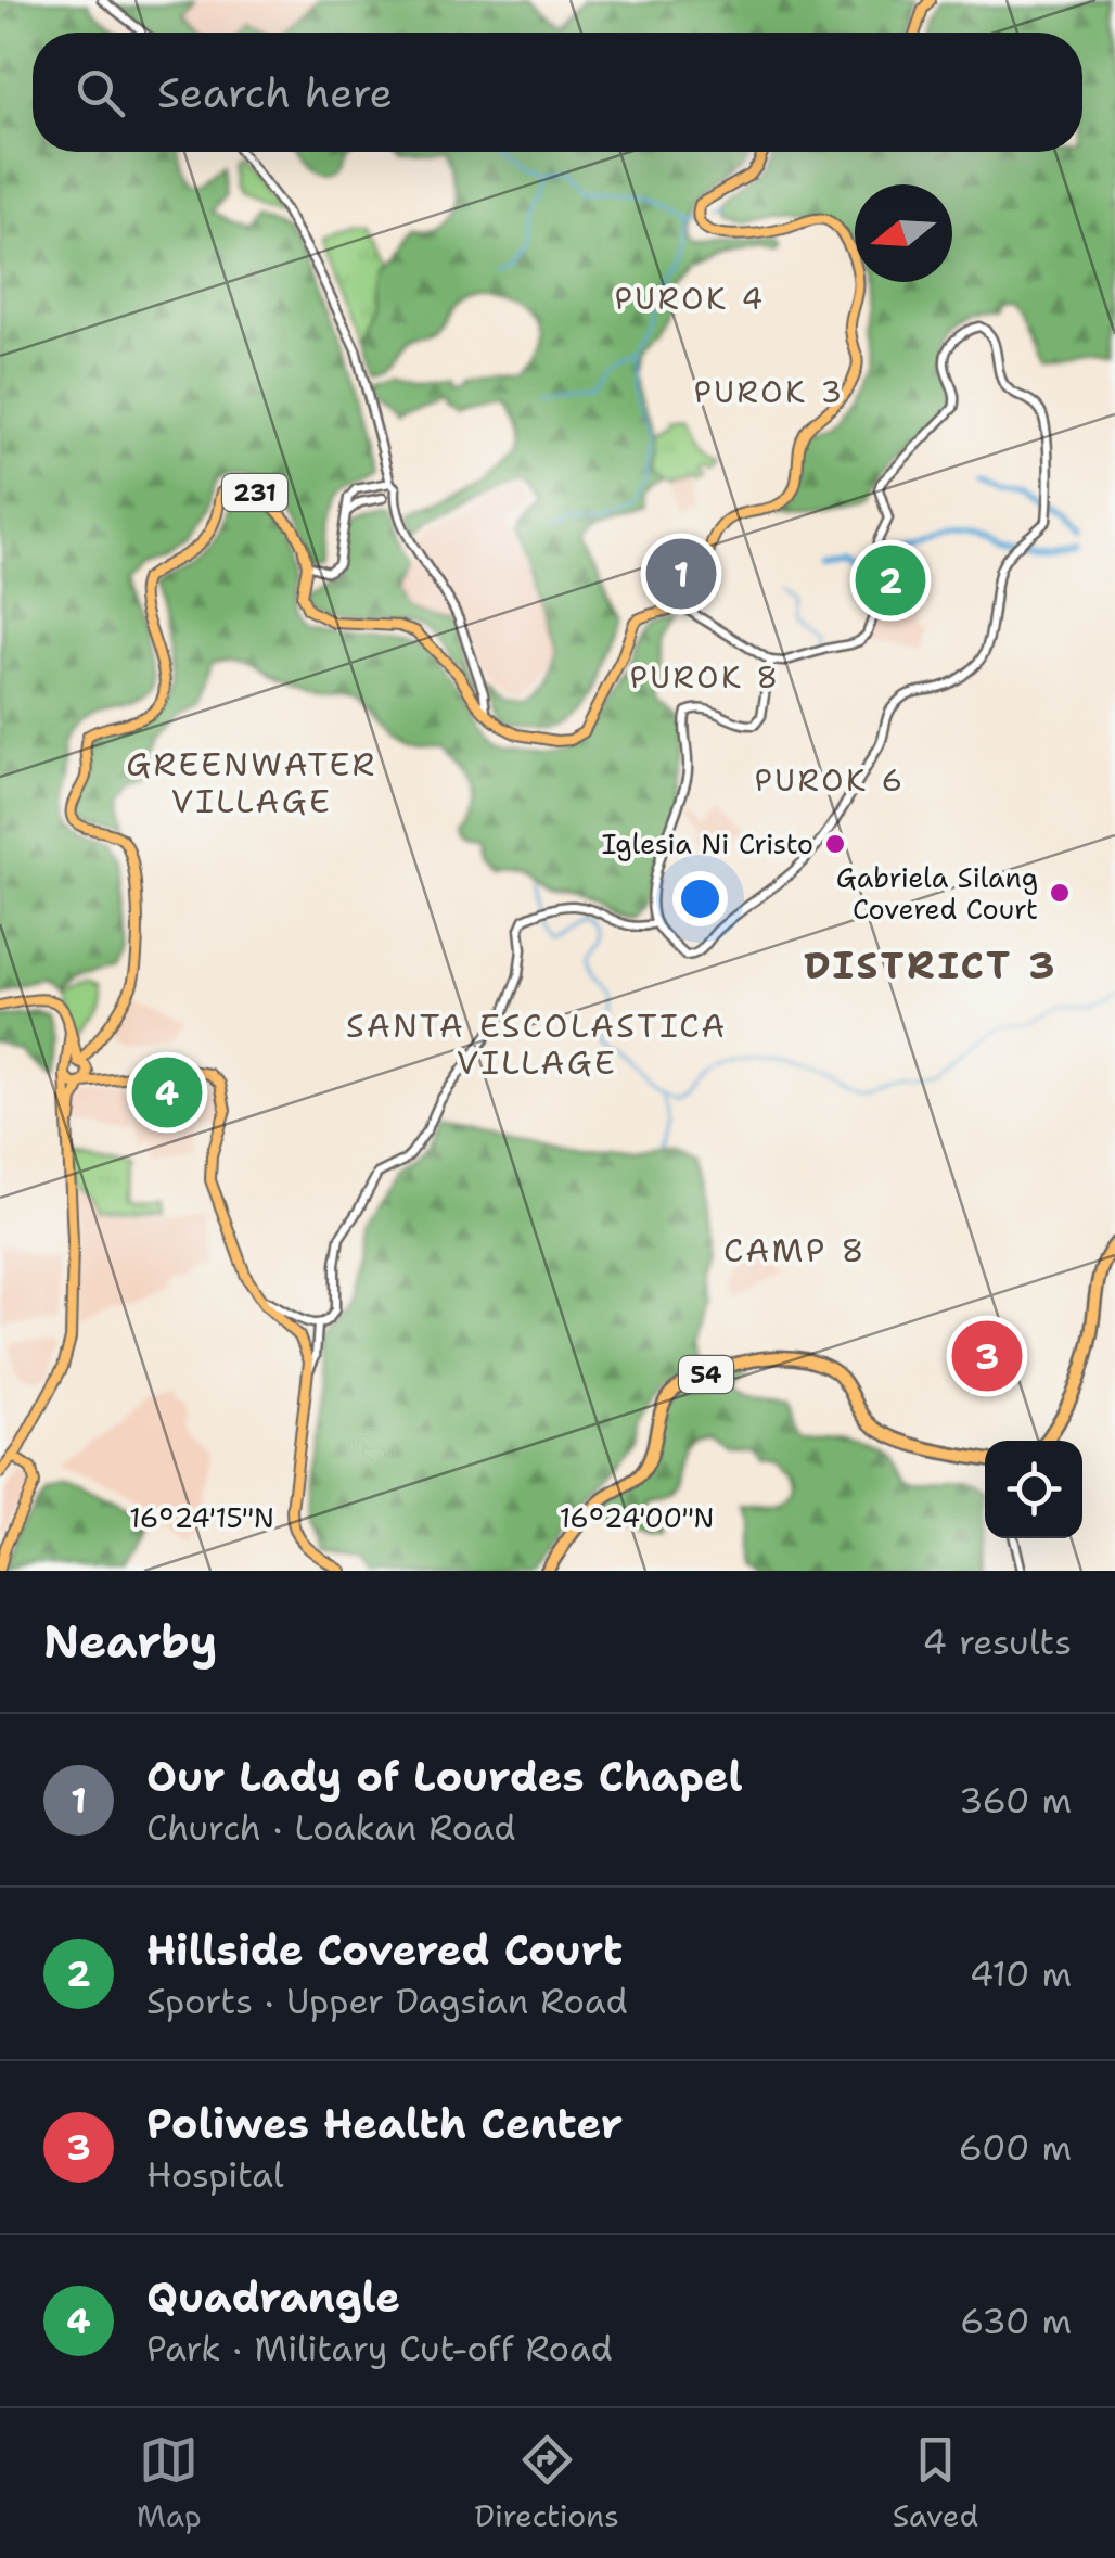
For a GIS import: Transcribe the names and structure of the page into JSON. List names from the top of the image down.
{
  "streets": {
    "highway": ["54"],
    "main road": ["231"]
  },
  "districts": [
    "PUROK 4",
    "PUROK 3",
    "PUROK 8",
    "GREENWATER VILLAGE",
    "PUROK 6",
    "DISTRICT 3",
    "SANTA ESCOLASTICA VILLAGE",
    "CAMP 8"
  ],
  "places": ["Iglesia Ni Cristo", "Gabriela Silang Covered Court"],
  "north": "left",
  "page": {
    "search": "Search here",
    "pins": [
      "1",
      "2",
      "4",
      "3"
    ],
    "heading": ["Nearby", "4 results"],
    "list": [
      {
        "mark": "1",
        "name": "Our Lady of Lourdes Chapel",
        "note": "Church · Loakan Road",
        "value": "360 m"
      },
      {
        "mark": "2",
        "name": "Hillside Covered Court",
        "note": "Sports · Upper Dagsian Road",
        "value": "410 m"
      },
      {
        "mark": "3",
        "name": "Poliwes Health Center",
        "note": "Hospital",
        "value": "600 m"
      },
      {
        "mark": "4",
        "name": "Quadrangle",
        "note": "Park · Military Cut-off Road",
        "value": "630 m"
      }
    ],
    "nav": ["Map", "Directions", "Saved"]
  },
  "coordinates": ["16°24'15\"N", "16°24'00\"N"]
}
